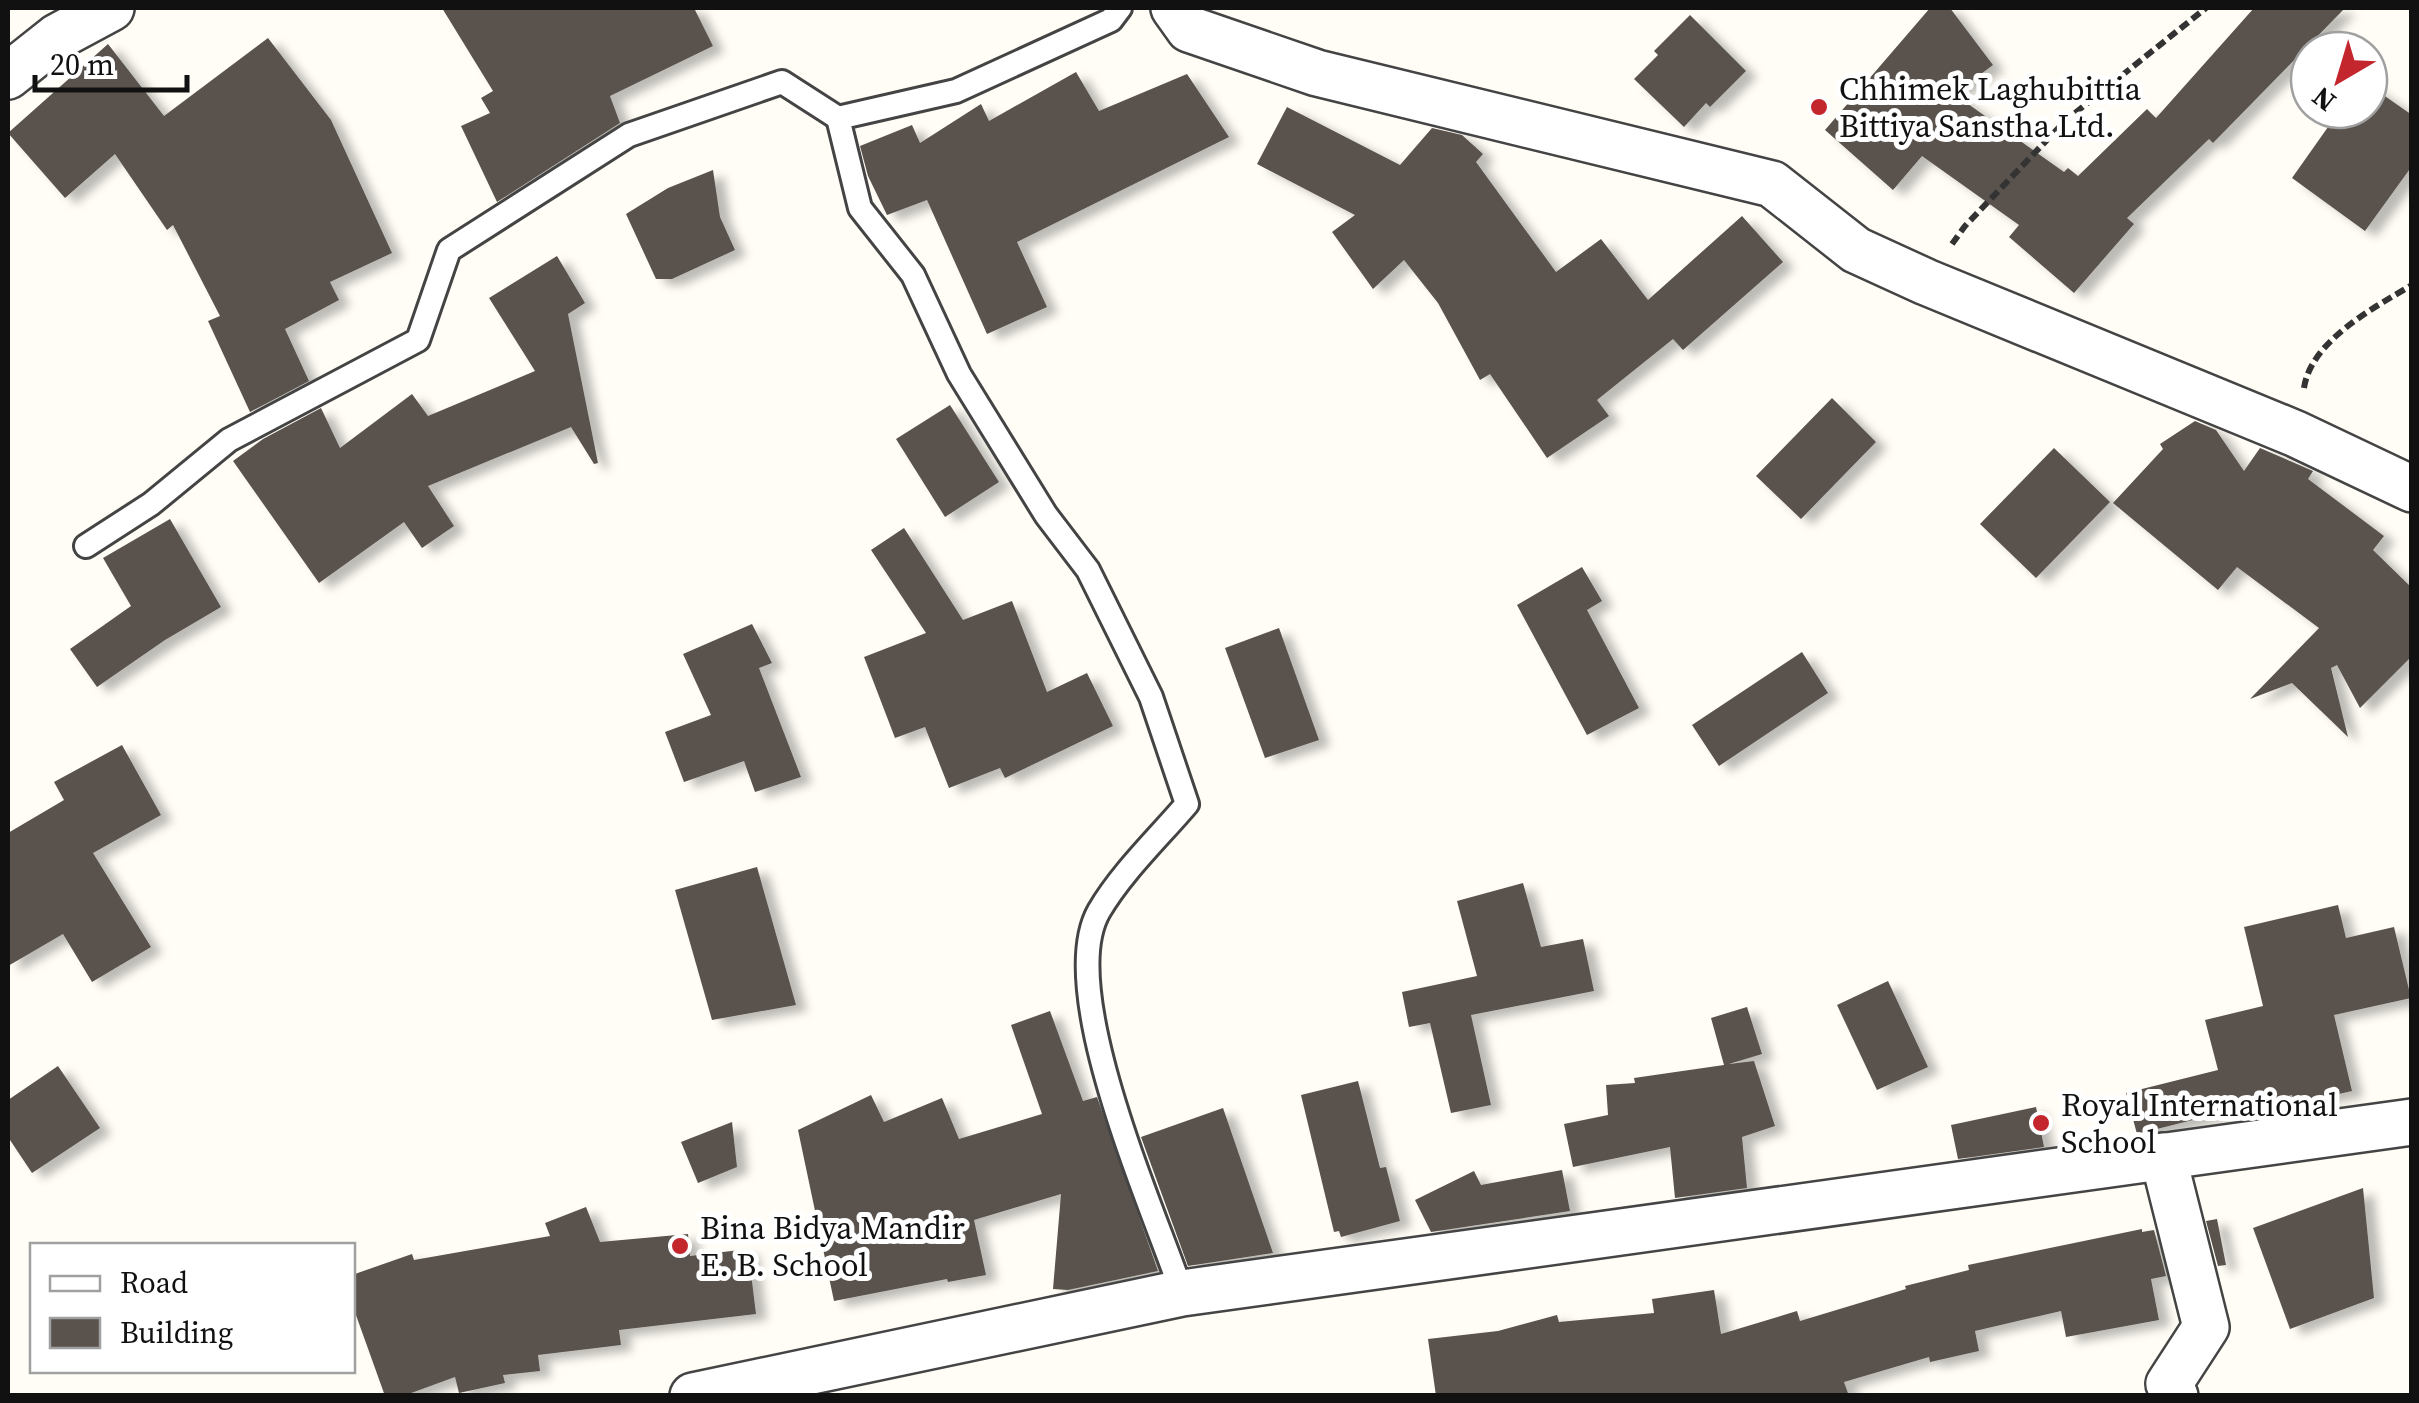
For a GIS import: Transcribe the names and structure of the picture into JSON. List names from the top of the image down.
{
  "places": ["Chhimek Laghubittia Bittiya Sanstha Ltd.", "Royal International School", "Bina Bidya Mandir E. B. School"],
  "legend": ["Road", "Building"],
  "scale_bar": "20 m",
  "north": "bottom left"
}
